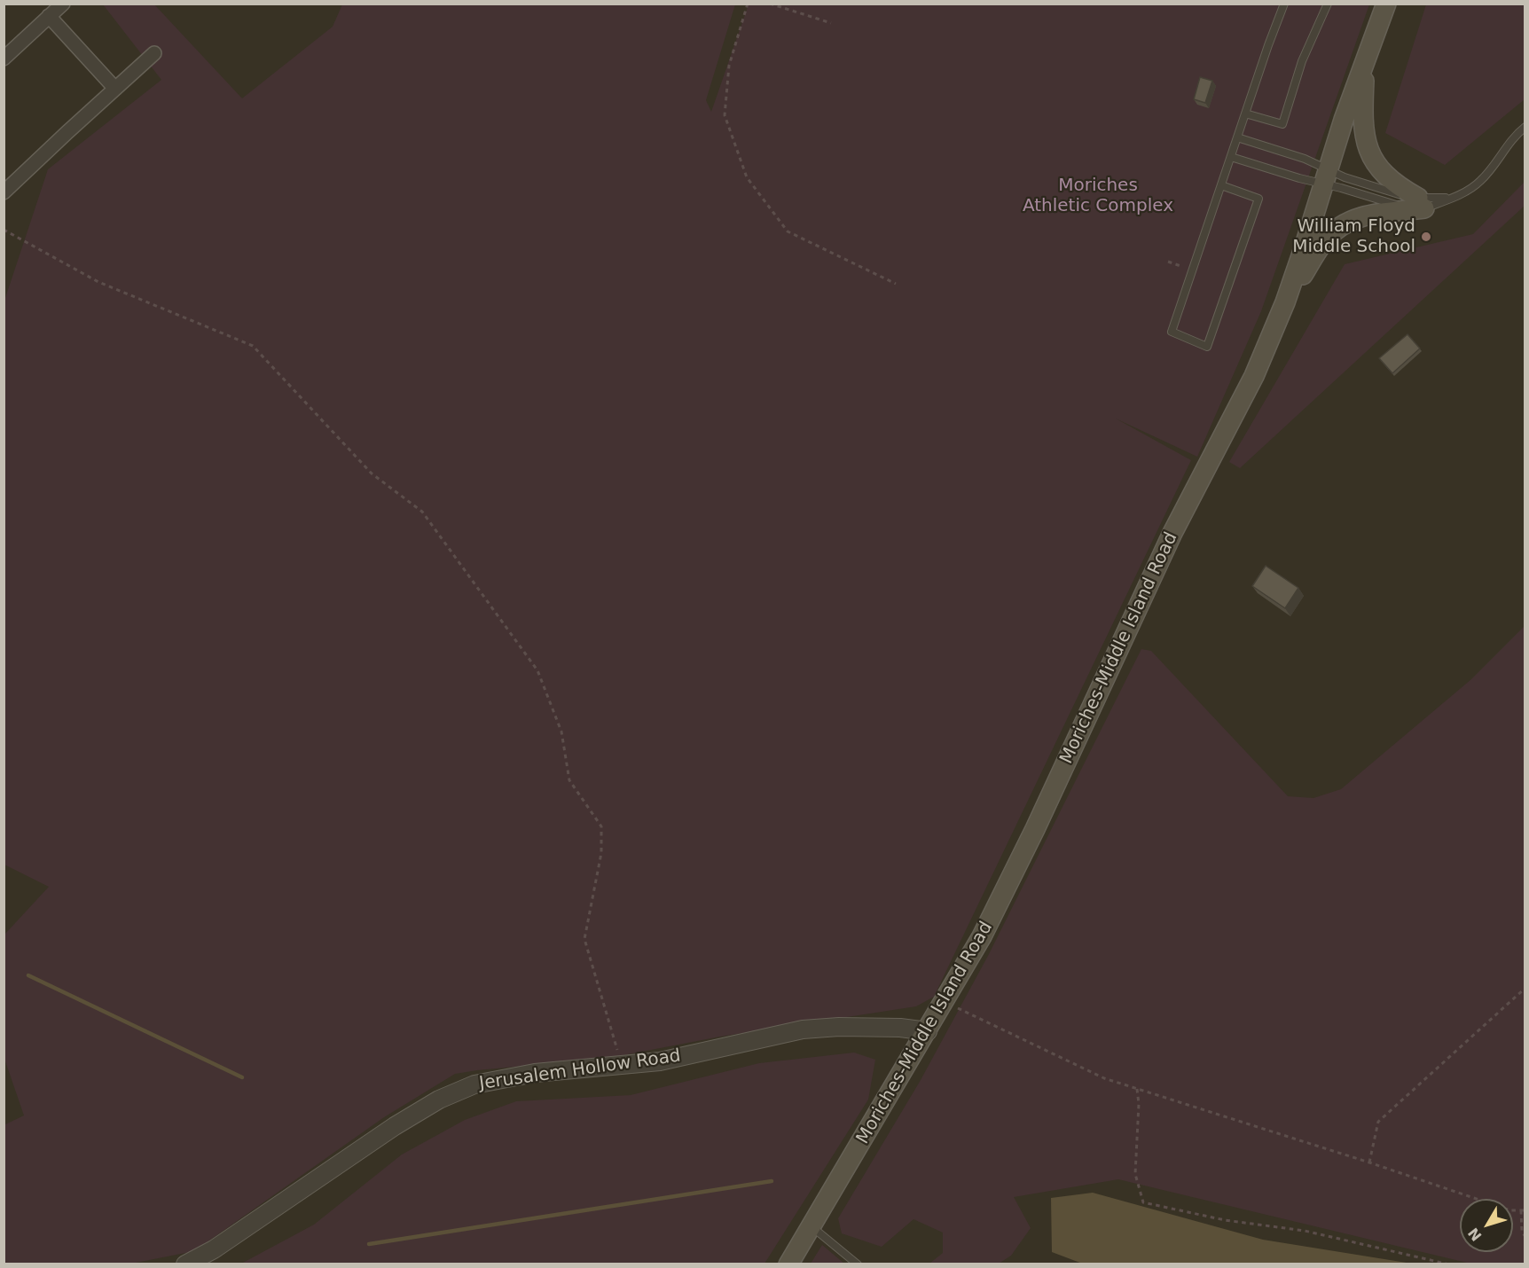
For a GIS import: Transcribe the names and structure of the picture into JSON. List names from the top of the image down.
{
  "streets": {
    "main road": ["Moriches-Middle Island Road"],
    "street": ["Jerusalem Hollow Road"]
  },
  "crossings": [
    ["Moriches-Middle Island Road", "Jerusalem Hollow Road"]
  ],
  "parks": ["Moriches Athletic Complex"],
  "places": ["William Floyd Middle School"],
  "north": "bottom left"
}
